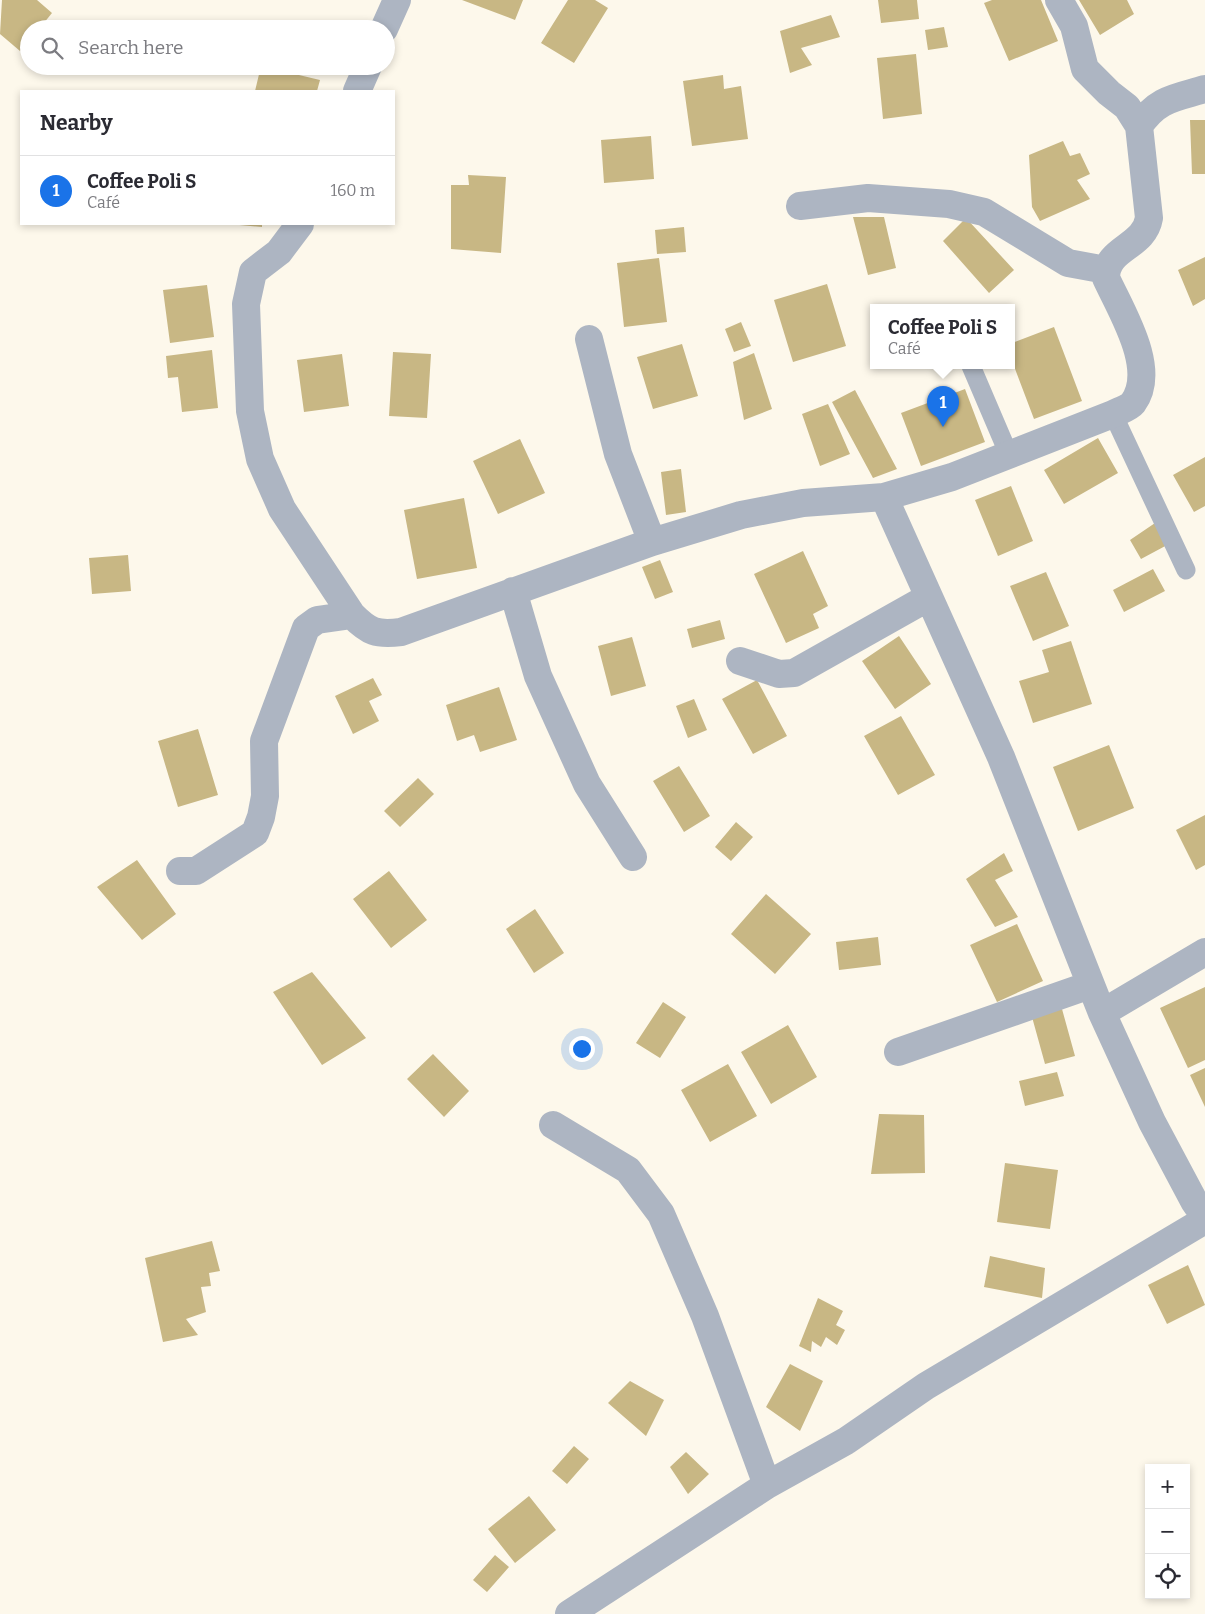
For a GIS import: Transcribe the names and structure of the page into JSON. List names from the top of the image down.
{
  "page": {
    "search": "Search here",
    "heading": "Nearby",
    "list": [
      {
        "mark": "1",
        "name": "Coffee Poli S",
        "note": "Café",
        "value": "160 m"
      }
    ],
    "popup": ["Coffee Poli S", "Café"],
    "pins": "1",
    "map_buttons": ["+", "−"]
  }
}
